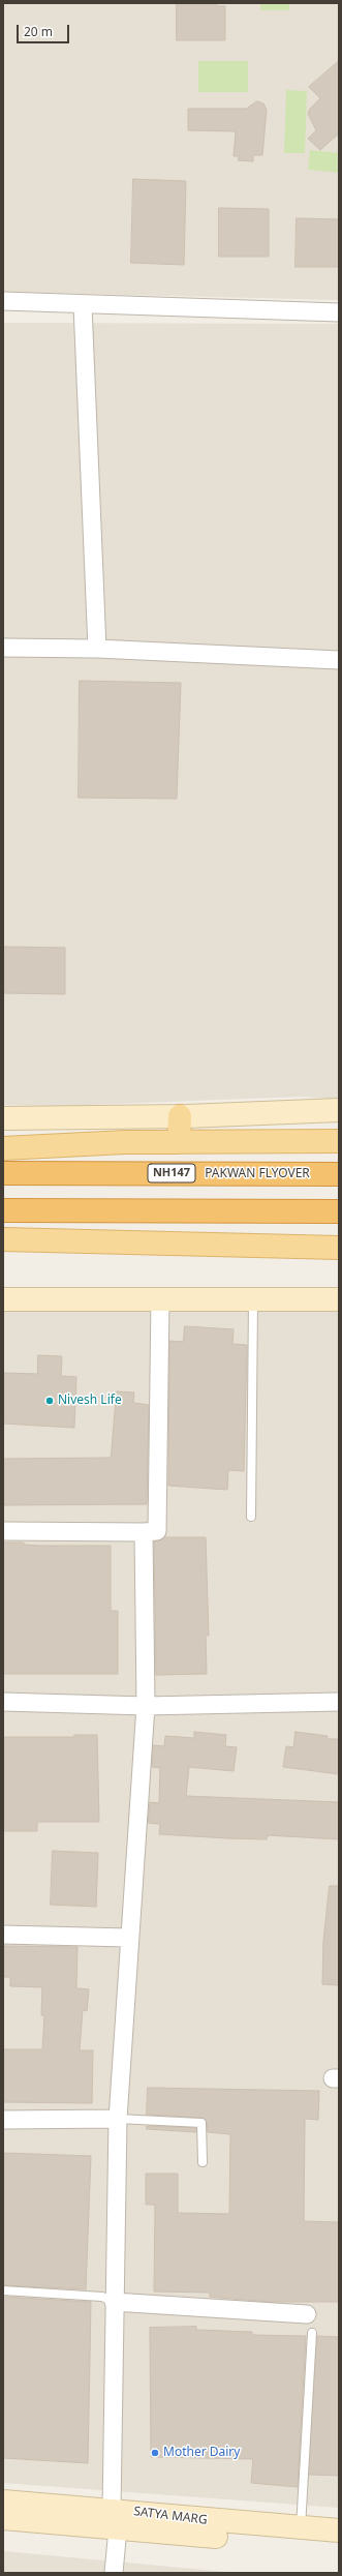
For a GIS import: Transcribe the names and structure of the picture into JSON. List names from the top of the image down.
{
  "streets": {
    "highway": ["NH147", "PAKWAN FLYOVER"],
    "street": ["SATYA MARG"]
  },
  "places": ["Nivesh Life", "Mother Dairy"],
  "scale_bar": "20 m"
}
